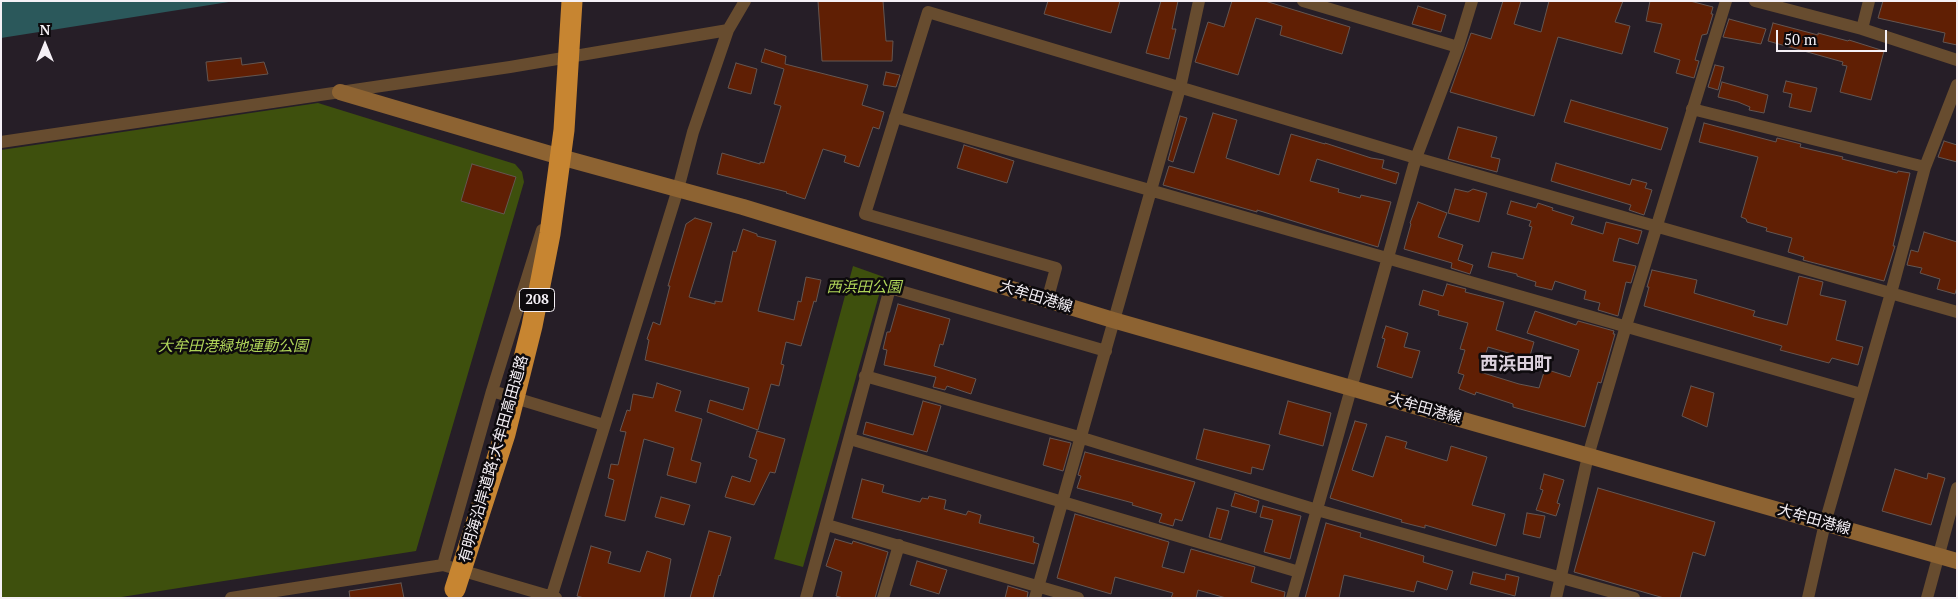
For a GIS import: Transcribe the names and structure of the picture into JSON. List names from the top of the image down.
{
  "streets": {
    "highway": ["208", "有明海沿岸道路;大牟田高田道路"],
    "main road": ["大牟田港線"]
  },
  "districts": ["西浜田町"],
  "parks": ["西浜田公園", "大牟田港緑地運動公園"],
  "scale_bar": "50 m",
  "north": "top"
}
